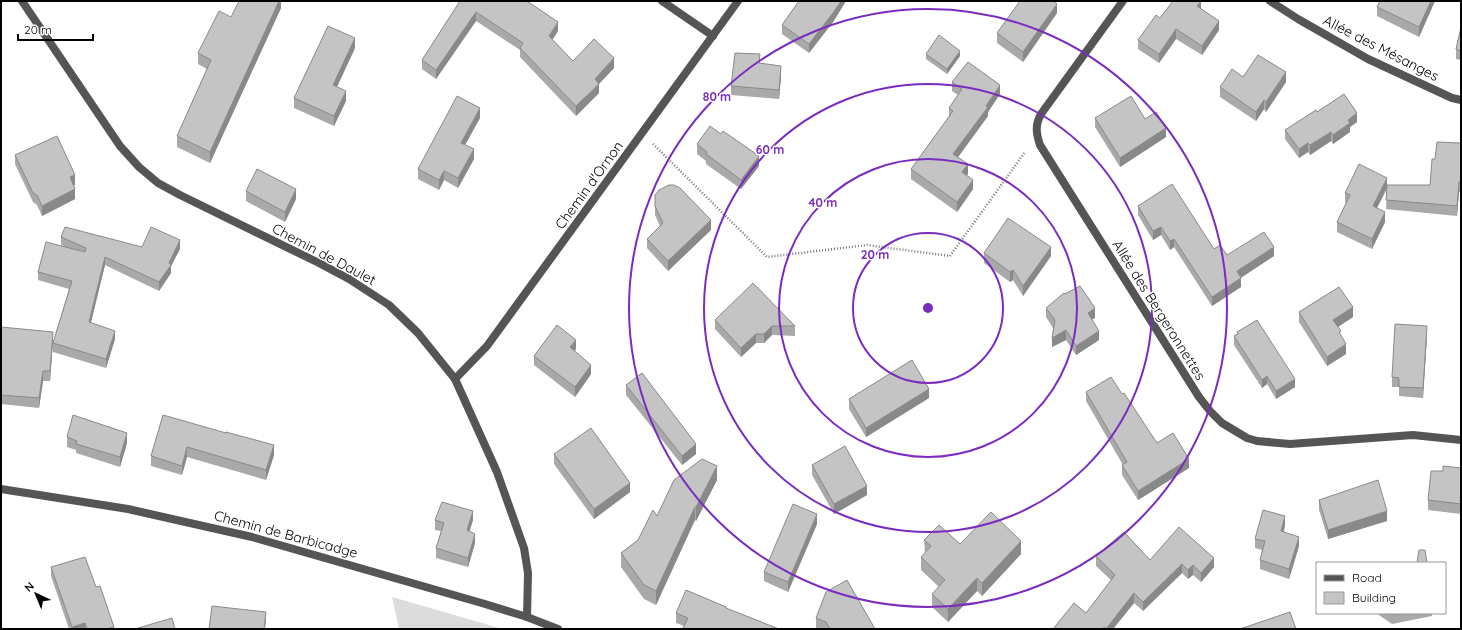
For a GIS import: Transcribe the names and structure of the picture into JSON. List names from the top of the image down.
{
  "streets": {
    "street": [
      "Allée des Mésanges",
      "Chemin d'Ornon",
      "Chemin de Daulet",
      "Allée des Bergeronnettes",
      "Chemin de Barbicadge"
    ]
  },
  "crossings": [
    ["Chemin d'Ornon", "Chemin de Daulet"],
    ["Chemin de Daulet", "Chemin de Barbicadge"]
  ],
  "legend": ["Road", "Building"],
  "scale_bar": "20 m",
  "north": "top left",
  "rings": [
    "80 m",
    "60 m",
    "40 m",
    "20 m"
  ]
}
